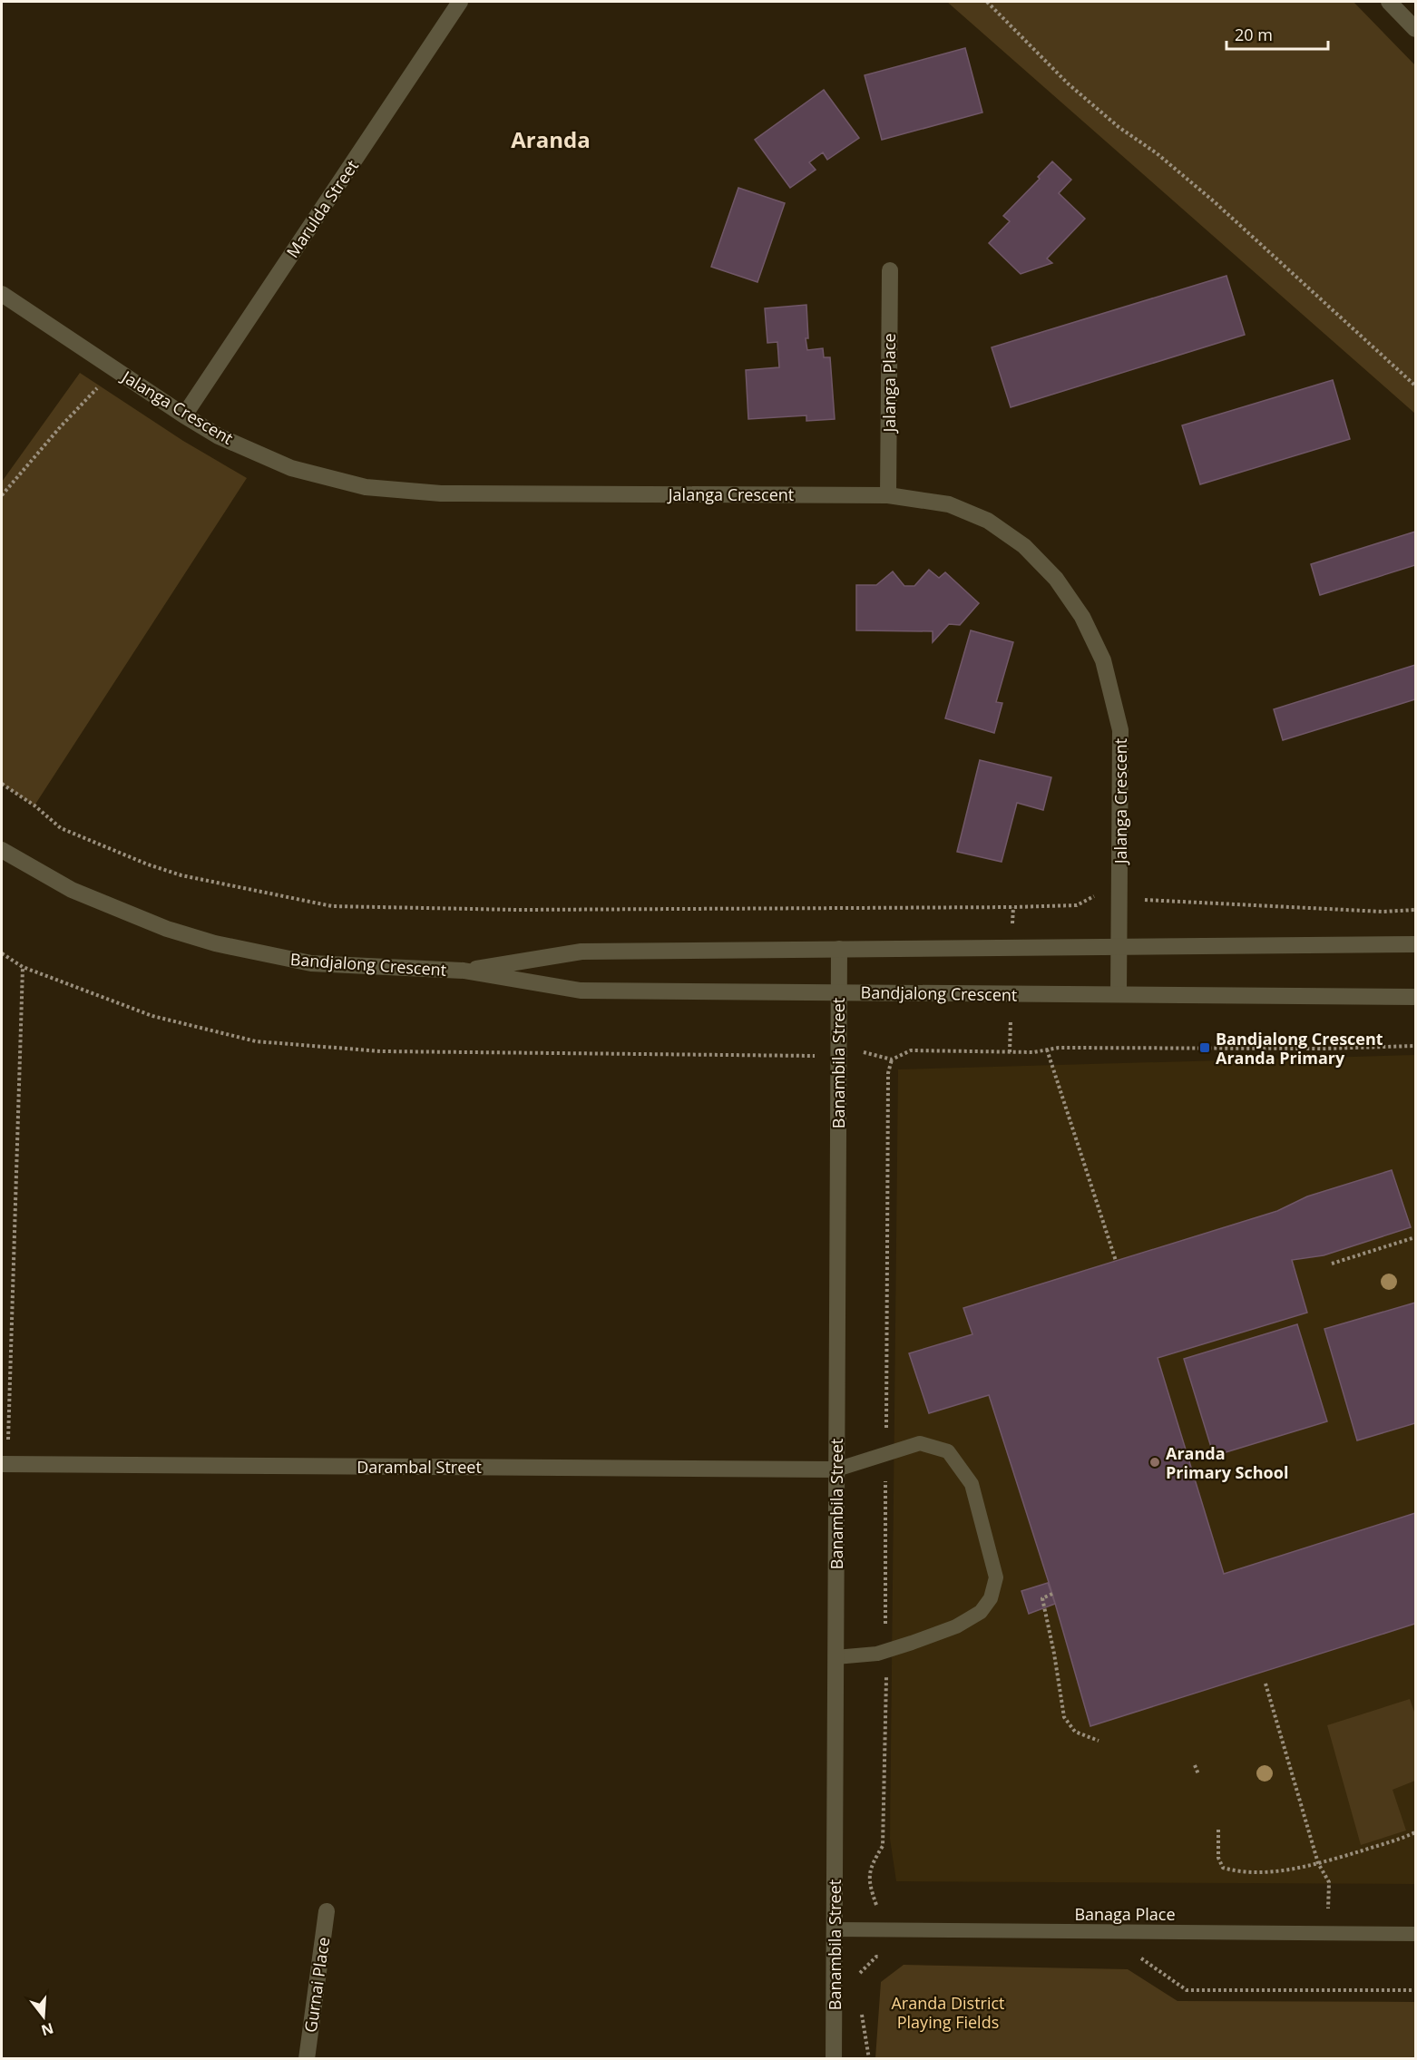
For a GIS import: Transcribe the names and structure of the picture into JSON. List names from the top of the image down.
{
  "streets": {
    "street": [
      "Marulda Street",
      "Jalanga Place",
      "Jalanga Crescent",
      "Bandjalong Crescent",
      "Banambila Street",
      "Darambal Street",
      "Gurnai Place"
    ],
    "lane": ["Banaga Place"]
  },
  "crossings": [
    ["Marulda Street", "Jalanga Crescent"],
    ["Jalanga Place", "Jalanga Crescent"],
    ["Jalanga Crescent", "Bandjalong Crescent"],
    ["Bandjalong Crescent", "Banambila Street"],
    ["Banambila Street", "Darambal Street"],
    ["Banambila Street", "Banaga Place"]
  ],
  "districts": ["Aranda"],
  "parks": ["Aranda District Playing Fields"],
  "places": {
    "transit": ["Bandjalong Crescent Aranda Primary"],
    "other": ["Aranda Primary School"]
  },
  "scale_bar": "20 m",
  "north": "bottom"
}
